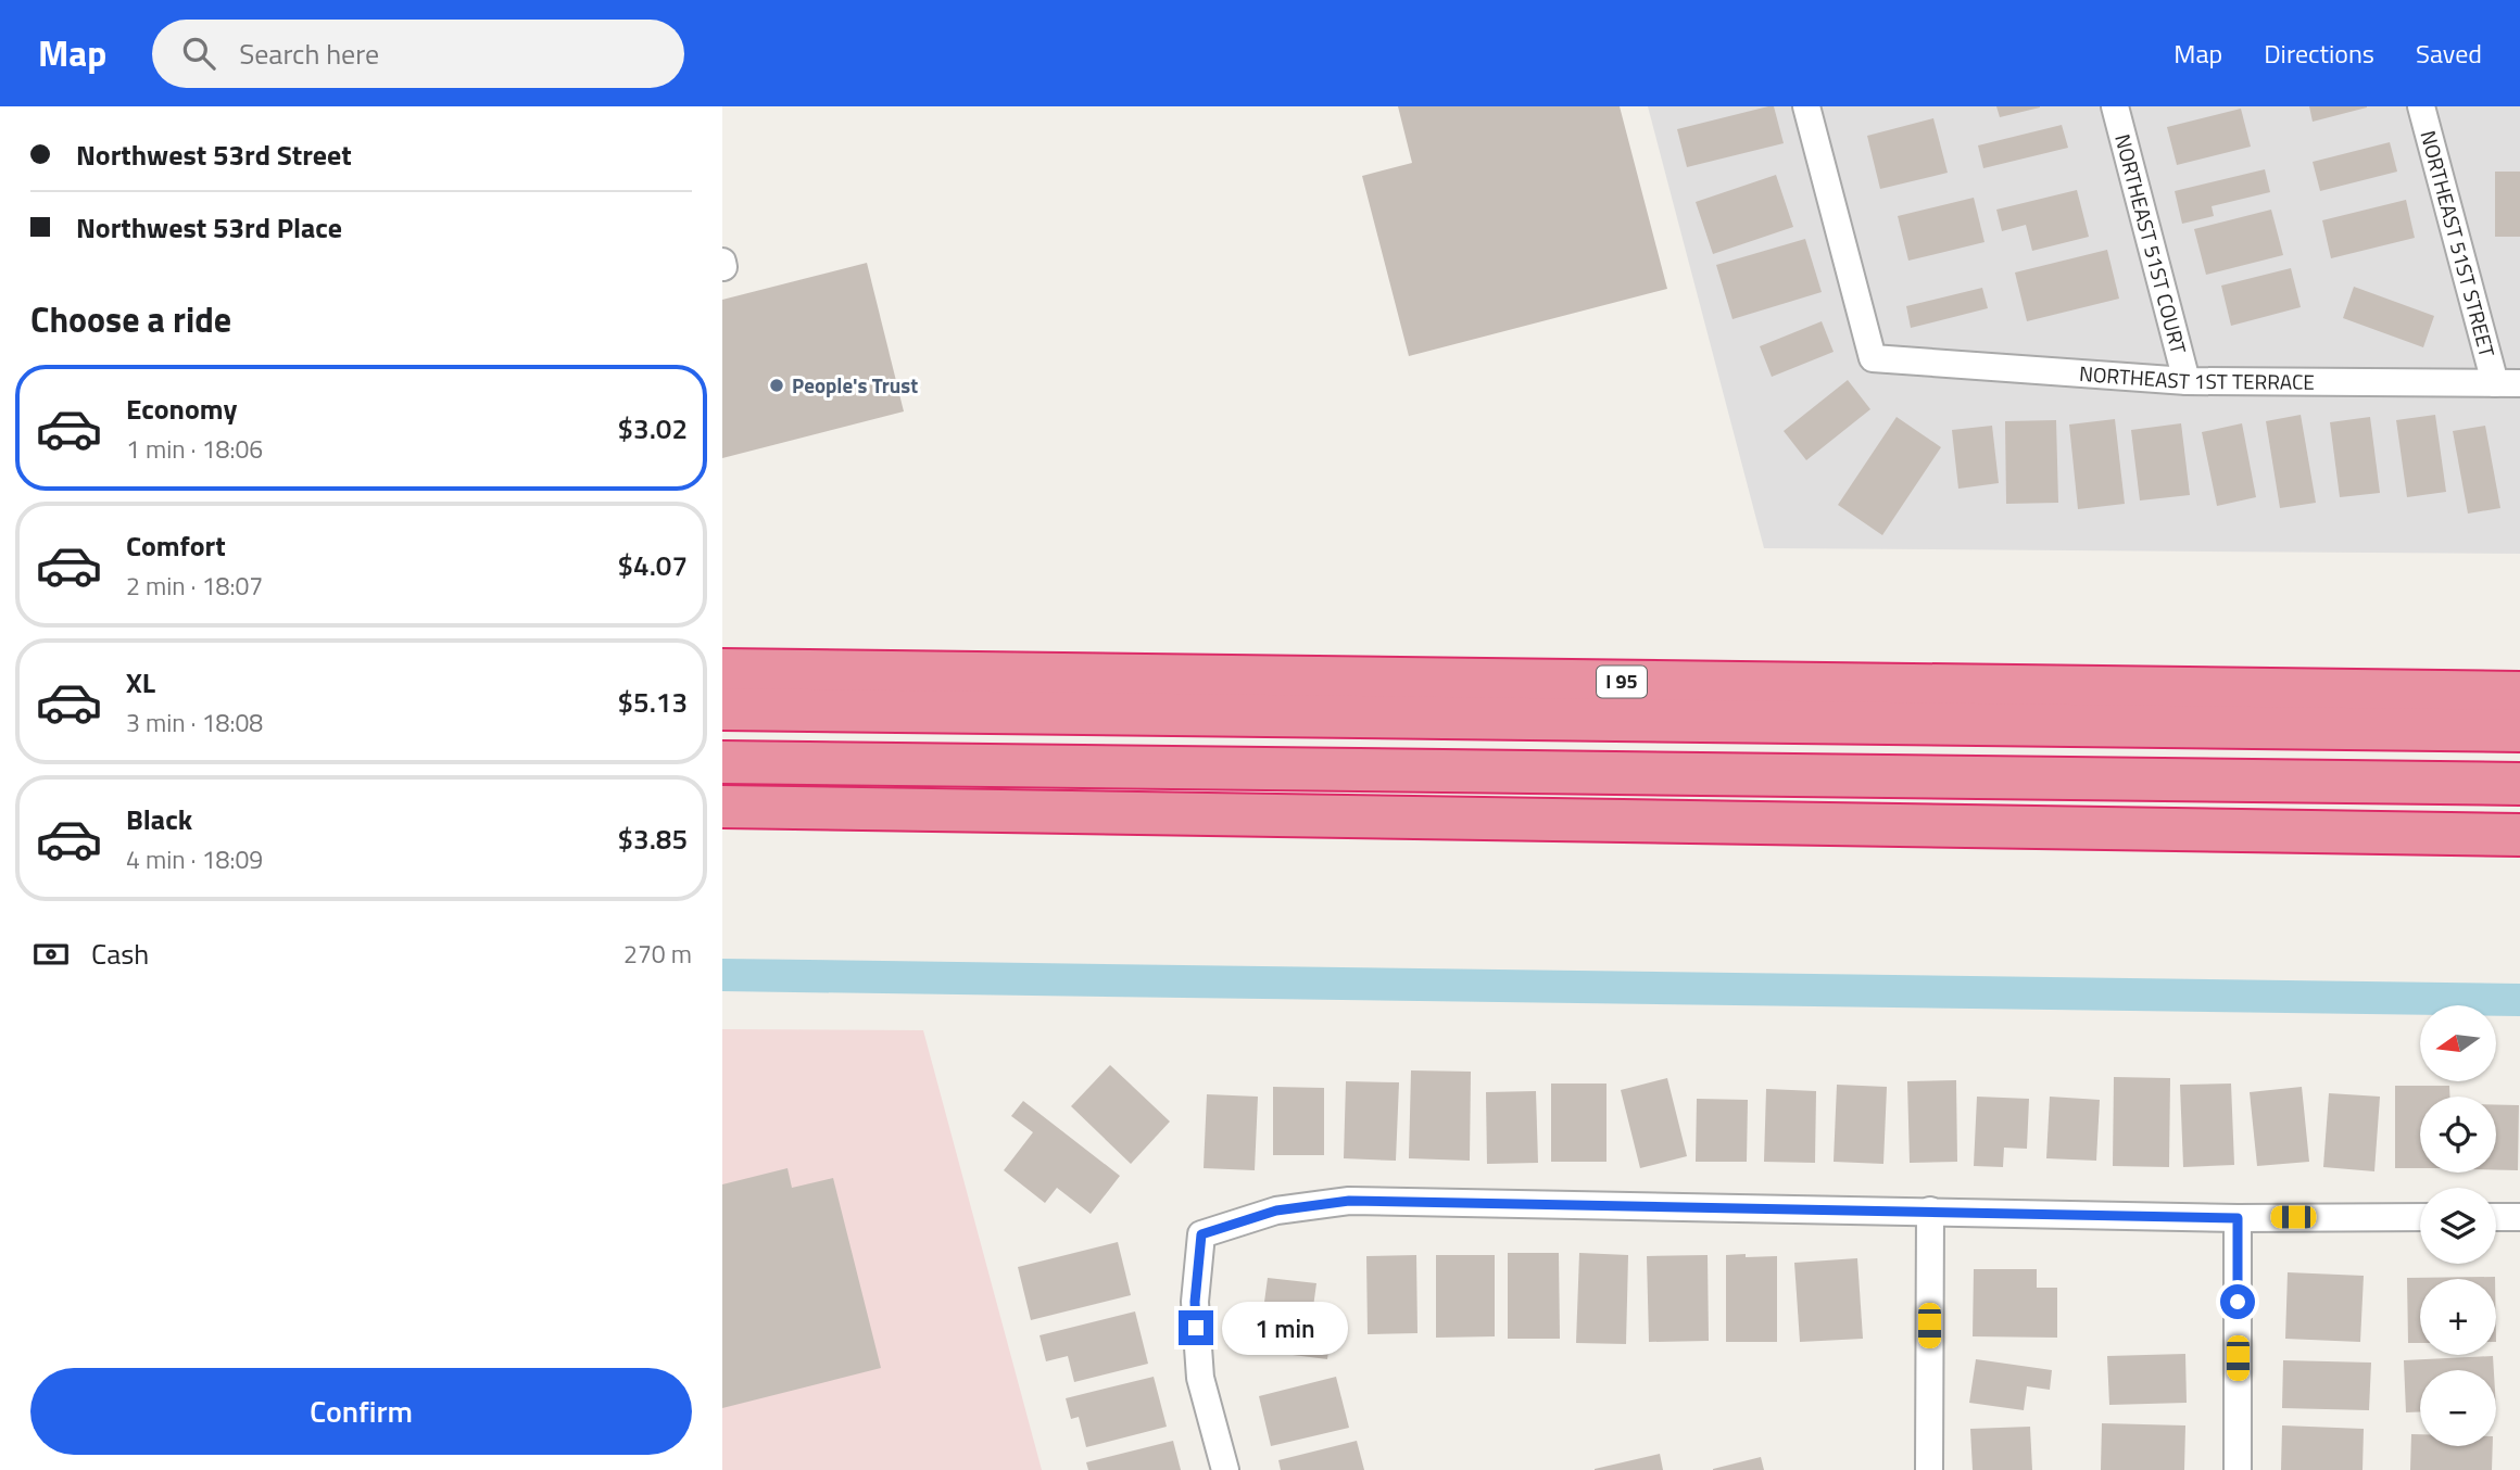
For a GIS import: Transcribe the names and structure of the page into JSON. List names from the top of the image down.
{
  "streets": {
    "highway": ["I 95"],
    "street": ["NORTHEAST 51ST COURT", "NORTHEAST 51ST STREET", "NORTHEAST 1ST TERRACE"]
  },
  "crossings": [
    ["NORTHEAST 51ST COURT", "NORTHEAST 1ST TERRACE"],
    ["NORTHEAST 51ST STREET", "NORTHEAST 1ST TERRACE"]
  ],
  "places": ["People's Trust"],
  "north": "left",
  "page": {
    "header": "Map",
    "search": "Search here",
    "nav": ["Map", "Directions", "Saved"],
    "banner": ["Northwest 53rd Street", "Northwest 53rd Place"],
    "heading": "Choose a ride",
    "list": [
      {
        "name": "Economy",
        "note": "1 min · 18:06",
        "value": "$3.02"
      },
      {
        "name": "Comfort",
        "note": "2 min · 18:07",
        "value": "$4.07"
      },
      {
        "name": "XL",
        "note": "3 min · 18:08",
        "value": "$5.13"
      },
      {
        "name": "Black",
        "note": "4 min · 18:09",
        "value": "$3.85"
      }
    ],
    "pay": ["Cash", "270 m"],
    "map_buttons": ["+", "−"],
    "bubble": "1 min",
    "buttons": "Confirm"
  }
}
